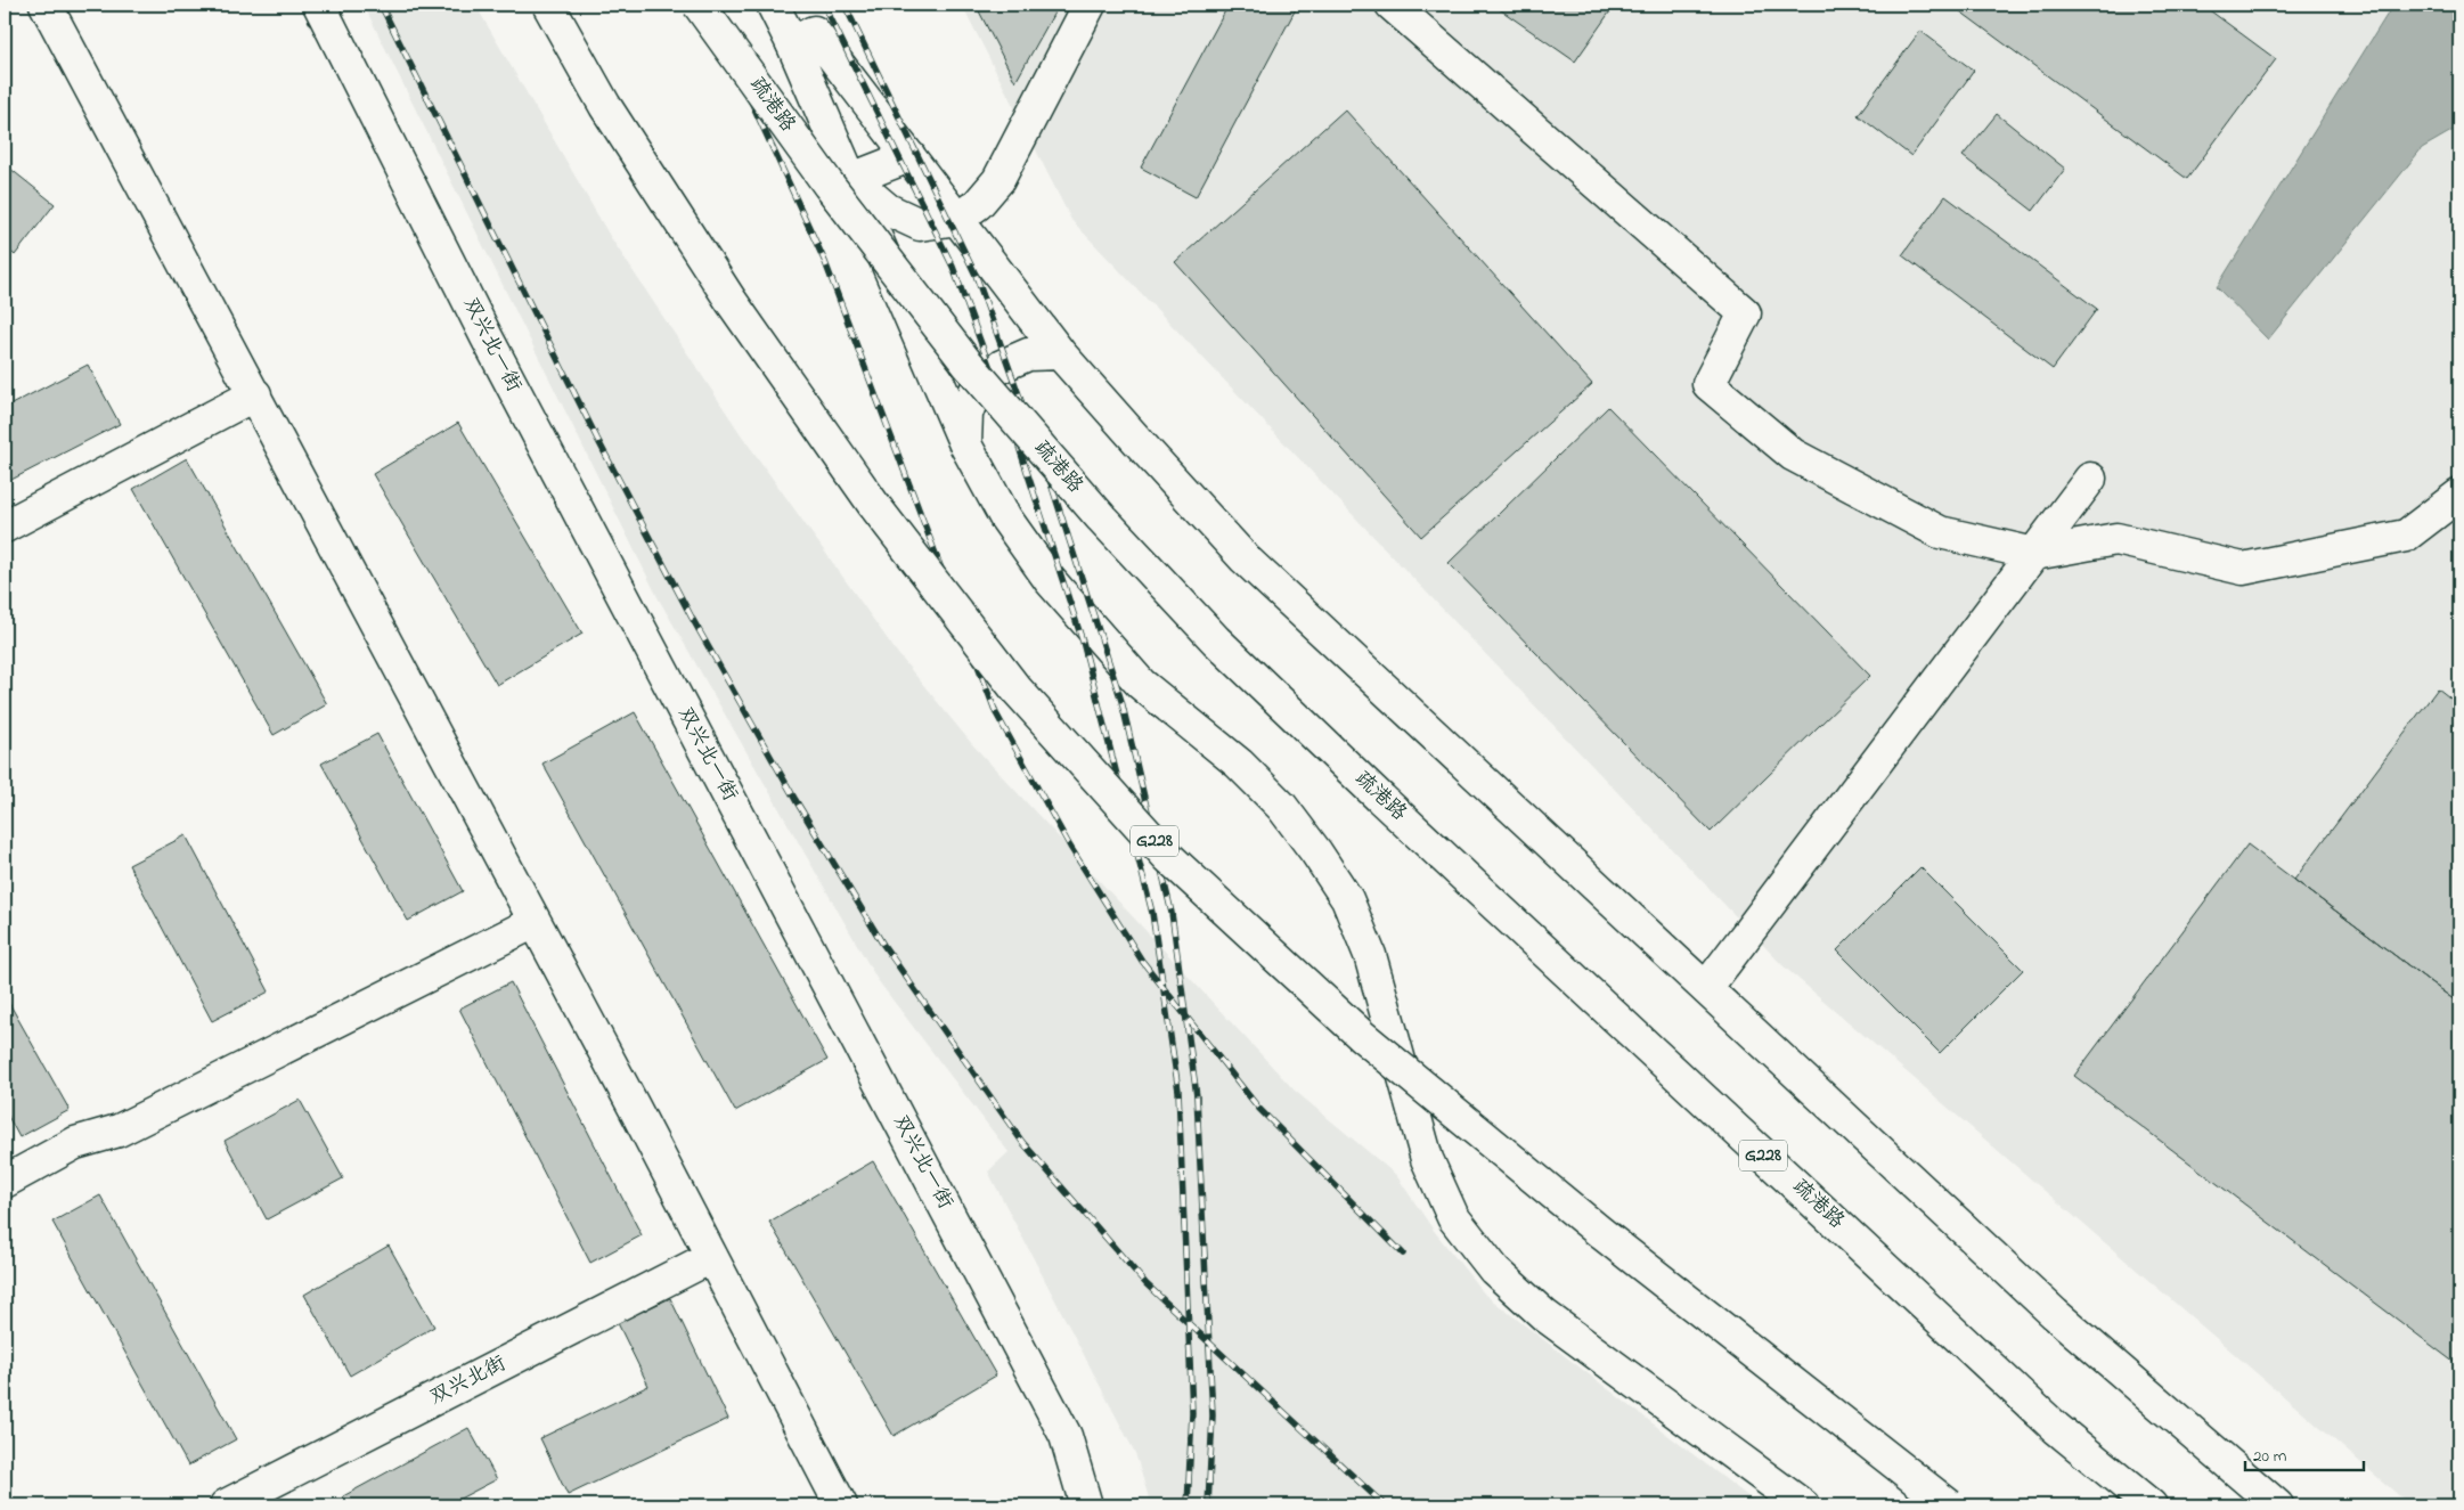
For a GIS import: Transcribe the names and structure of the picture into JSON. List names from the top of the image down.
{
  "streets": {
    "main road": [
      "疏港路",
      "双兴北一街",
      "G228",
      "双兴北街"
    ]
  },
  "scale_bar": "20 m"
}
